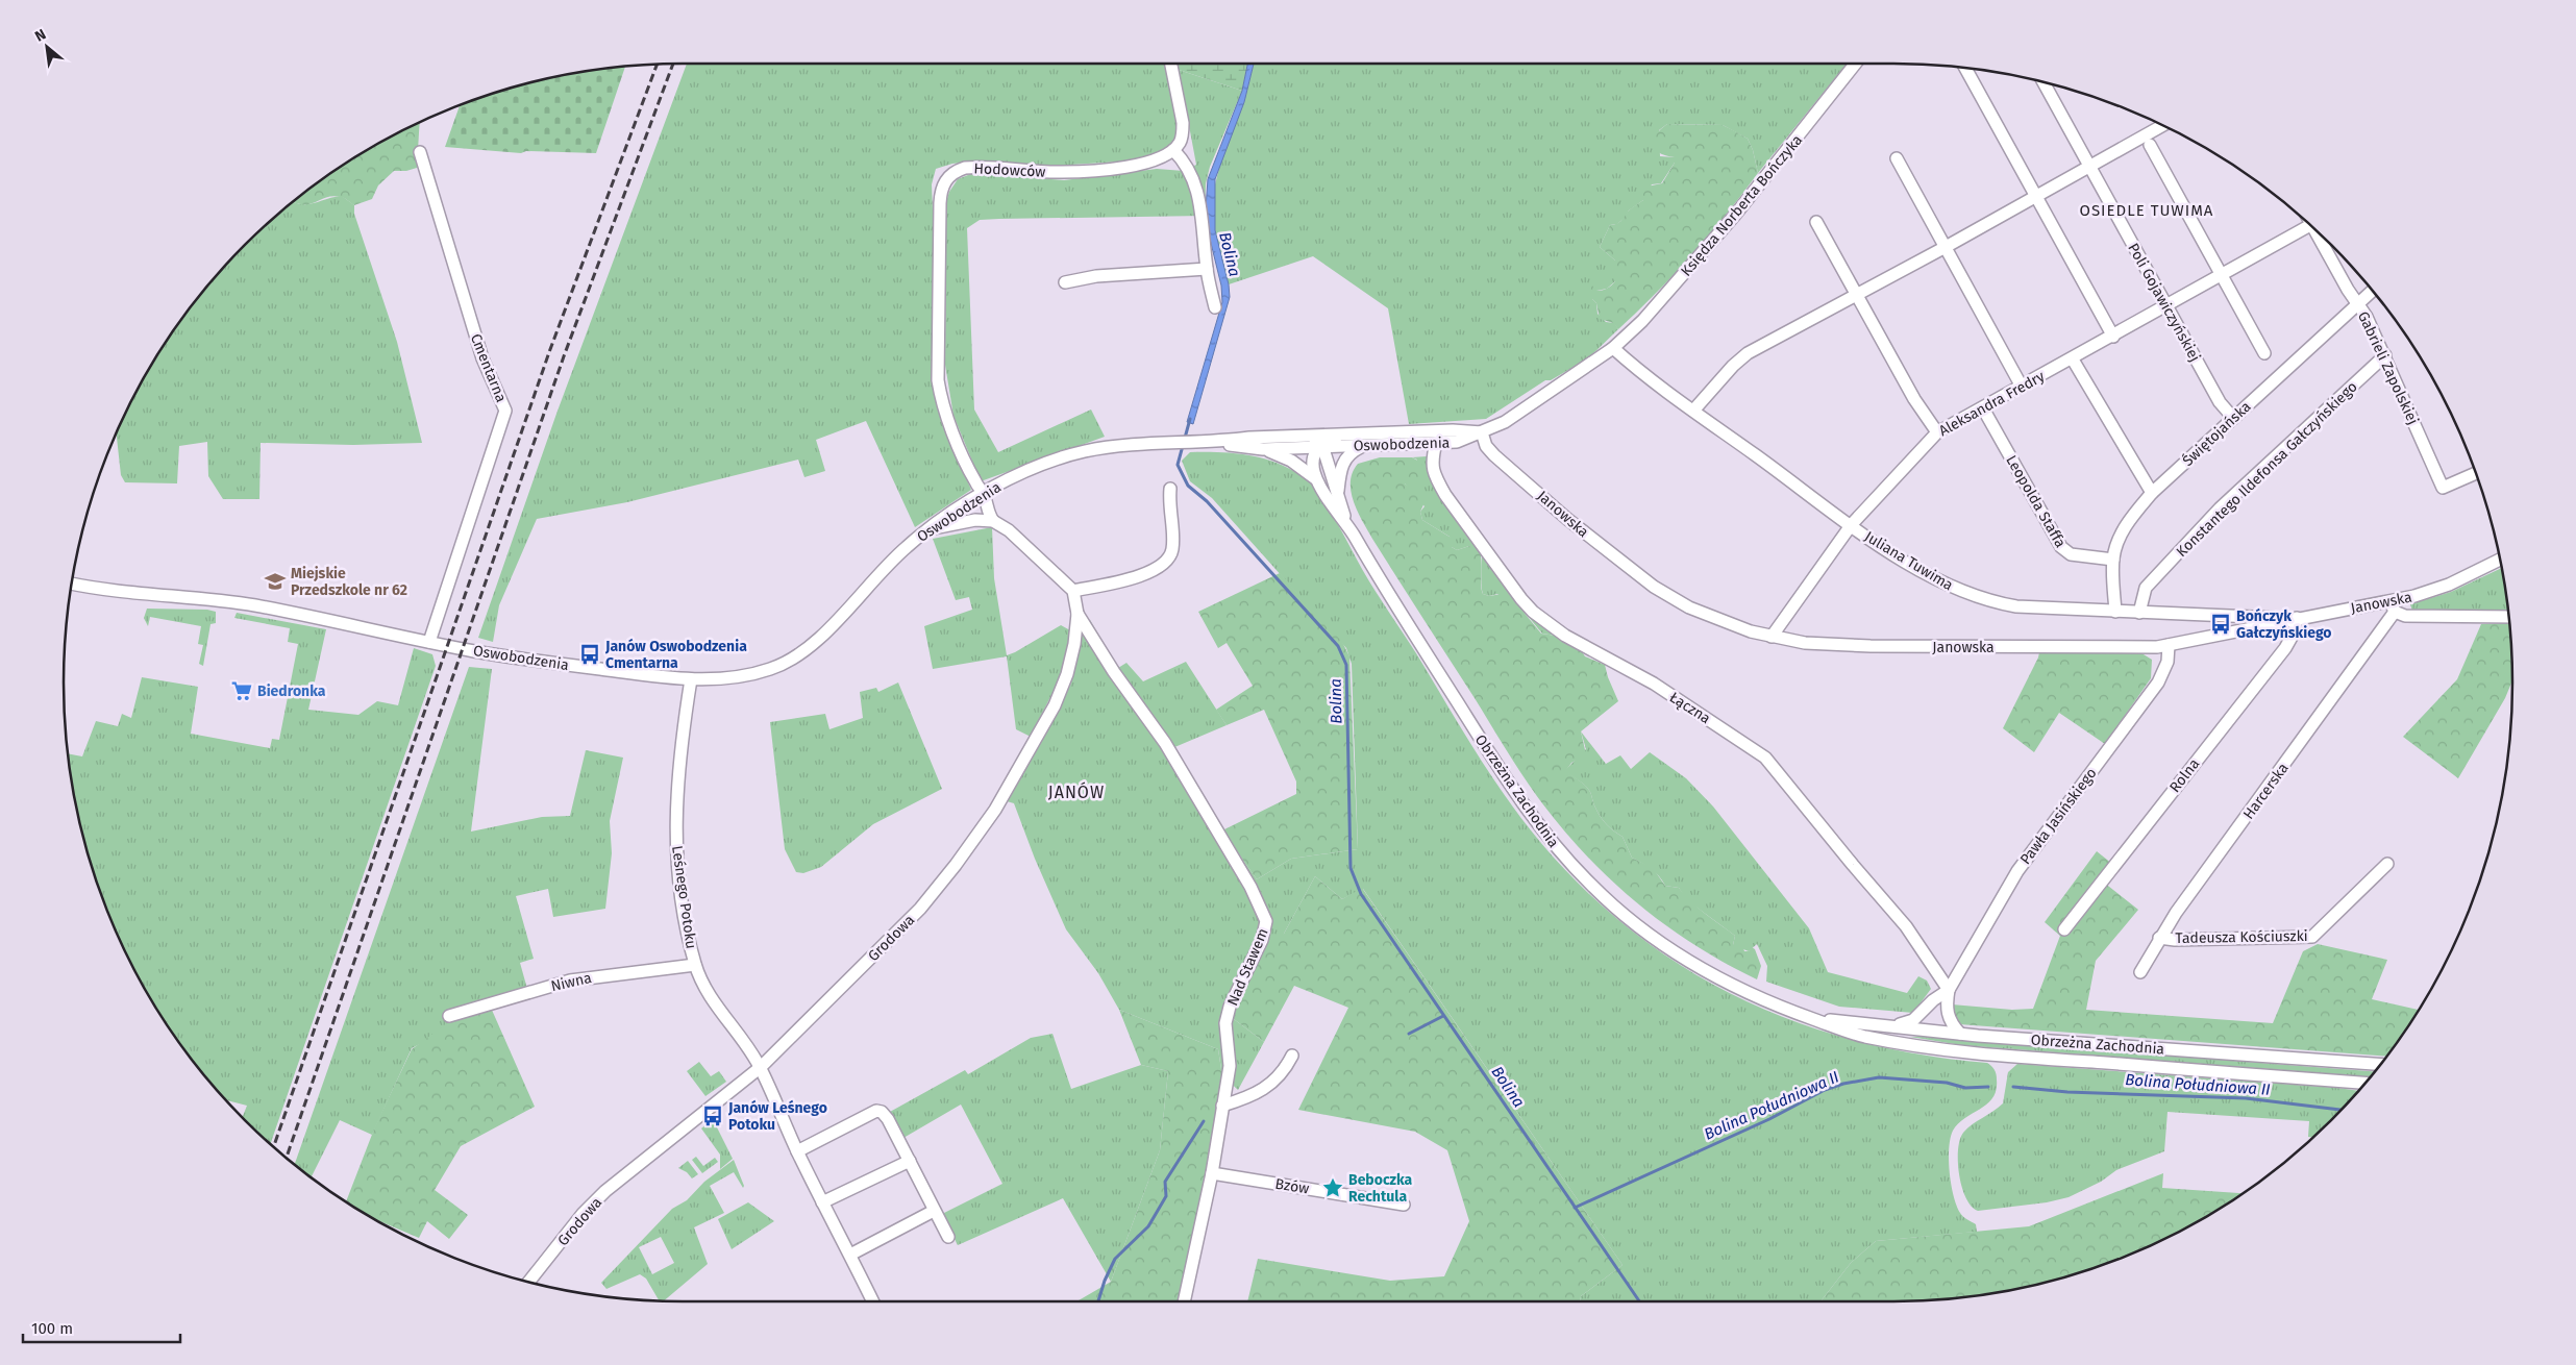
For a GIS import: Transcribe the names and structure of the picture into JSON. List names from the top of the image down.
{
  "streets": {
    "street": [
      "Hodowców",
      "Księdza Norberta Bończyka",
      "Poli Gojawiczyńskiej",
      "Cmentarna",
      "Gabrieli Zapolskiej",
      "Aleksandra Fredry",
      "Świętojańska",
      "Oswobodzenia",
      "Konstantego Ildefonsa Gałczyńskiego",
      "Leopolda Staffa",
      "Janowska",
      "Juliana Tuwima",
      "Łączna",
      "Rolna",
      "Obrzeżna Zachodnia",
      "Harcerska",
      "Pawła Jasińskiego",
      "Leśnego Potoku",
      "Tadeusza Kościuszki",
      "Grodowa",
      "Nad Stawem",
      "Niwna",
      "Bzów"
    ]
  },
  "crossings": [
    ["Hodowców", "Oswobodzenia"],
    ["Księdza Norberta Bończyka", "Oswobodzenia"],
    ["Księdza Norberta Bończyka", "Juliana Tuwima"],
    ["Poli Gojawiczyńskiej", "Aleksandra Fredry"],
    ["Poli Gojawiczyńskiej", "Świętojańska"],
    ["Cmentarna", "Oswobodzenia"],
    ["Gabrieli Zapolskiej", "Świętojańska"],
    ["Gabrieli Zapolskiej", "Konstantego Ildefonsa Gałczyńskiego"],
    ["Aleksandra Fredry", "Leopolda Staffa"],
    ["Aleksandra Fredry", "Janowska"],
    ["Aleksandra Fredry", "Juliana Tuwima"],
    ["Świętojańska", "Leopolda Staffa"],
    ["Świętojańska", "Juliana Tuwima"],
    ["Oswobodzenia", "Janowska"],
    ["Oswobodzenia", "Juliana Tuwima"],
    ["Oswobodzenia", "Łączna"],
    ["Oswobodzenia", "Obrzeżna Zachodnia"],
    ["Oswobodzenia", "Leśnego Potoku"],
    ["Konstantego Ildefonsa Gałczyńskiego", "Juliana Tuwima"],
    ["Janowska", "Juliana Tuwima"],
    ["Janowska", "Rolna"],
    ["Janowska", "Harcerska"],
    ["Janowska", "Pawła Jasińskiego"],
    ["Juliana Tuwima", "Rolna"],
    ["Łączna", "Pawła Jasińskiego"],
    ["Obrzeżna Zachodnia", "Pawła Jasińskiego"],
    ["Harcerska", "Tadeusza Kościuszki"],
    ["Leśnego Potoku", "Grodowa"],
    ["Leśnego Potoku", "Niwna"],
    ["Grodowa", "Nad Stawem"],
    ["Nad Stawem", "Bzów"]
  ],
  "districts": ["OSIEDLE TUWIMA", "JANÓW"],
  "water": ["Bolina", "Bolina Południowa II"],
  "places": {
    "school or university": ["Miejskie Przedszkole nr 62"],
    "bus stop": ["Bończyk Gałczyńskiego", "Janów Oswobodzenia Cmentarna", "Janów Leśnego Potoku"],
    "supermarket": ["Biedronka"],
    "place": ["Beboczka Rechtula"]
  },
  "scale_bar": "100 m",
  "north": "top left"
}
